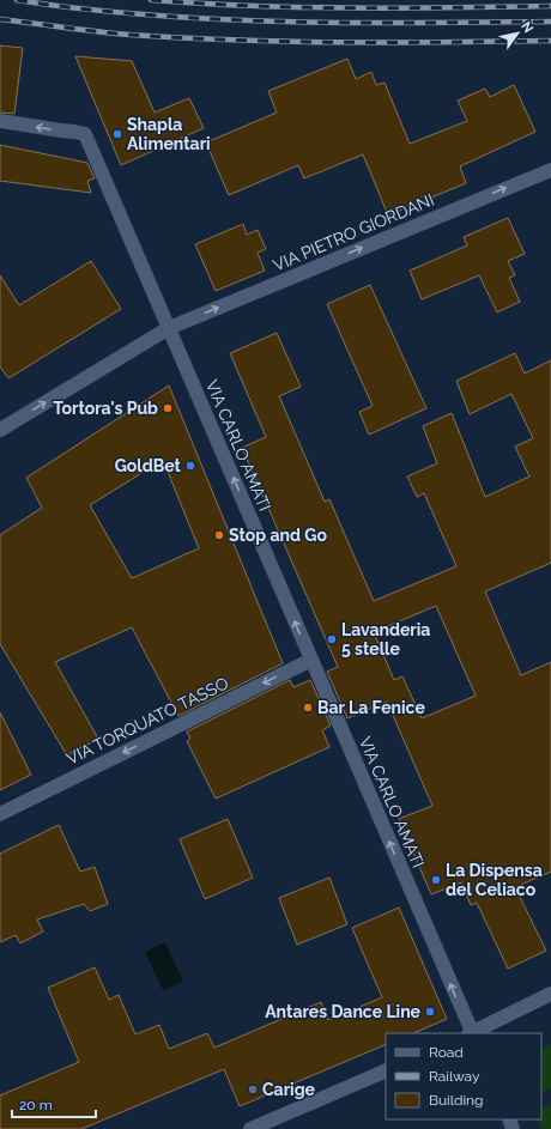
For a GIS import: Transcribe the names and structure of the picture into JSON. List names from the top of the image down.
{
  "streets": {
    "street": ["VIA PIETRO GIORDANI", "VIA CARLO AMATI", "VIA TORQUATO TASSO"]
  },
  "crossings": [
    ["VIA PIETRO GIORDANI", "VIA CARLO AMATI"],
    ["VIA CARLO AMATI", "VIA TORQUATO TASSO"]
  ],
  "one_way": ["VIA PIETRO GIORDANI", "VIA CARLO AMATI", "VIA TORQUATO TASSO"],
  "places": [
    "Shapla Alimentari",
    "Tortora's Pub",
    "GoldBet",
    "Stop and Go",
    "Lavanderia 5 stelle",
    "Bar La Fenice",
    "La Dispensa del Celiaco",
    "Antares Dance Line",
    "Carige"
  ],
  "legend": ["Road", "Railway", "Building"],
  "scale_bar": "20 m",
  "north": "top right"
}
